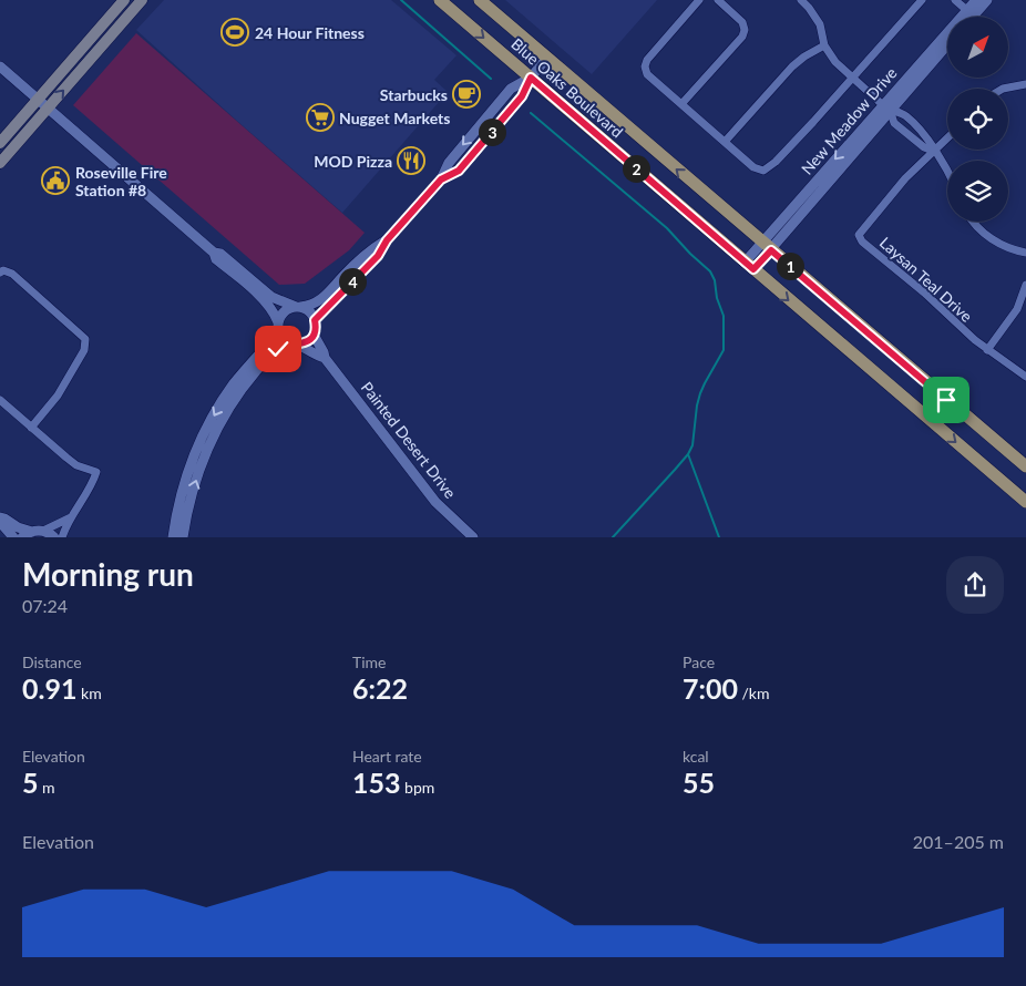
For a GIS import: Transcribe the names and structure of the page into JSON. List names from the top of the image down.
{
  "streets": {
    "main road": ["Blue Oaks Boulevard"],
    "street": ["New Meadow Drive", "Laysan Teal Drive", "Painted Desert Drive"]
  },
  "crossings": [
    ["Blue Oaks Boulevard", "New Meadow Drive"]
  ],
  "places": {
    "sports": ["24 Hour Fitness"],
    "cafe": ["Starbucks"],
    "supermarket": ["Nugget Markets"],
    "restaurant": ["MOD Pizza"],
    "public building": ["Roseville Fire Station #8"]
  },
  "north": "top right",
  "page": {
    "pins": [
      "3",
      "2",
      "1",
      "4"
    ],
    "heading": ["Morning run", "07:24"],
    "stats": [
      ["Distance", "0.91 km"],
      ["Time", "6:22"],
      ["Pace", "7:00 /km"],
      ["Elevation", "5 m"],
      ["Heart rate", "153 bpm"],
      ["kcal", "55"]
    ],
    "chart": ["Elevation", "201–205 m"]
  }
}
